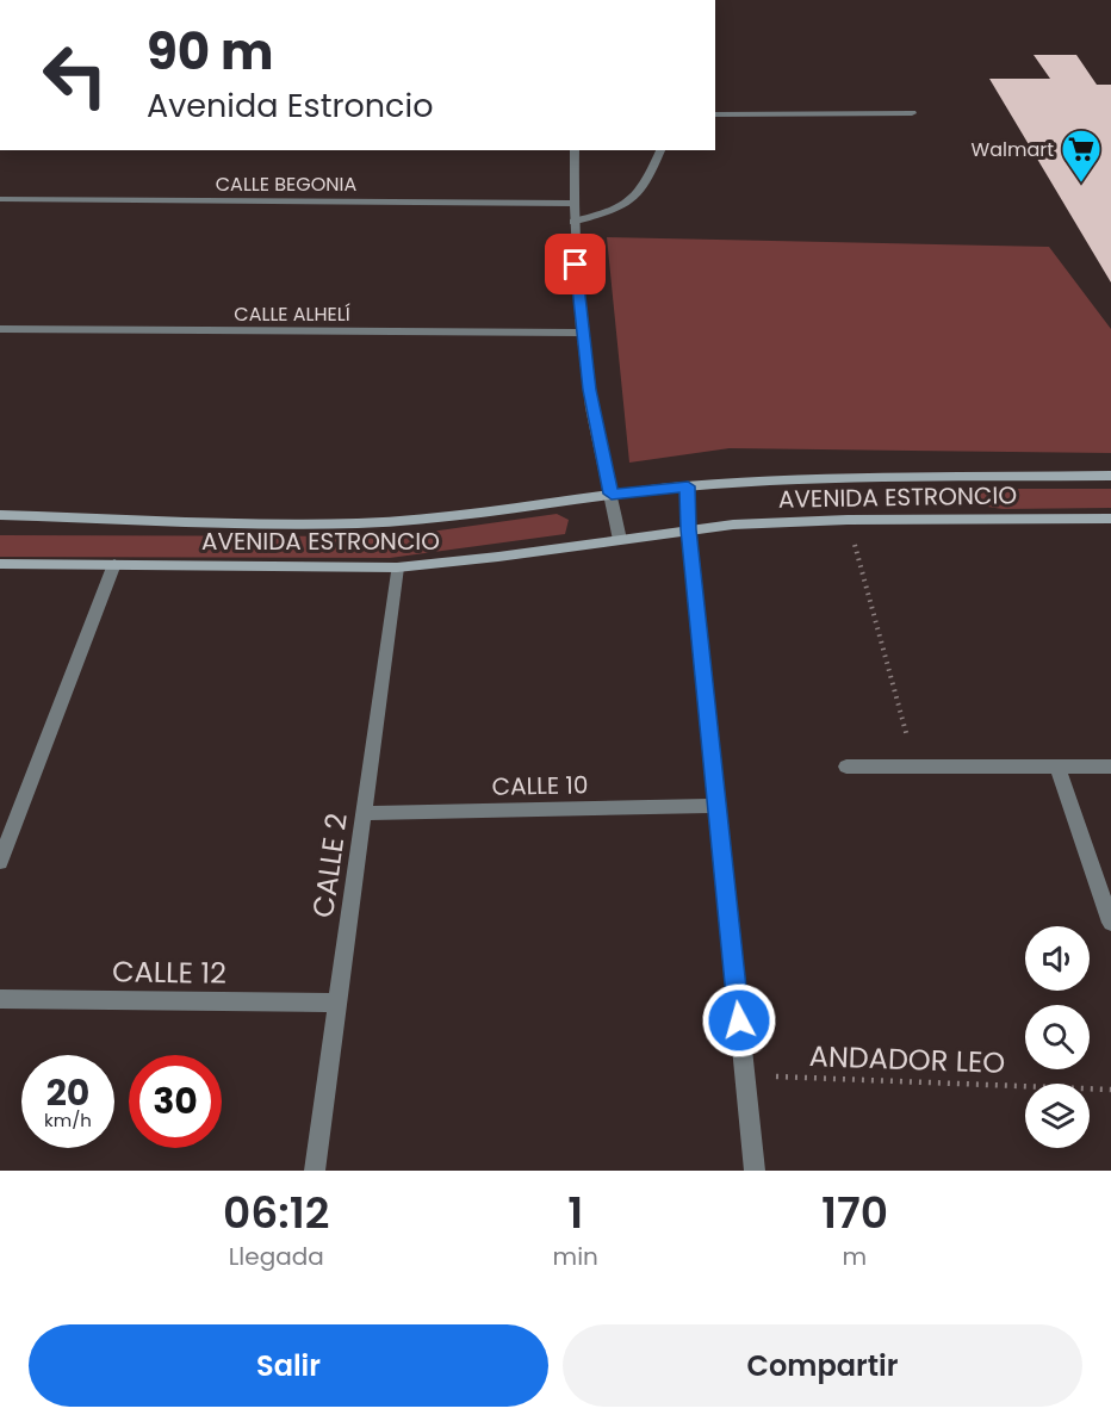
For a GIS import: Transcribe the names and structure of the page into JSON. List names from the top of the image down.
{
  "streets": {
    "street": [
      "CALLE BEGONIA",
      "CALLE ALHELÍ",
      "AVENIDA ESTRONCIO",
      "CALLE 10",
      "CALLE 2",
      "CALLE 12"
    ],
    "path": ["ANDADOR LEO"]
  },
  "crossings": [
    ["AVENIDA ESTRONCIO", "CALLE 2"],
    ["CALLE 10", "CALLE 2"],
    ["CALLE 2", "CALLE 12"]
  ],
  "places": {
    "supermarket": ["Walmart"]
  },
  "page": {
    "turn": ["90 m", "Avenida Estroncio"],
    "speed": "20 km/h",
    "limit": "30",
    "eta": [
      "06:12",
      "Llegada",
      "1",
      "min",
      "170",
      "m"
    ],
    "buttons": ["Salir", "Compartir"]
  }
}
